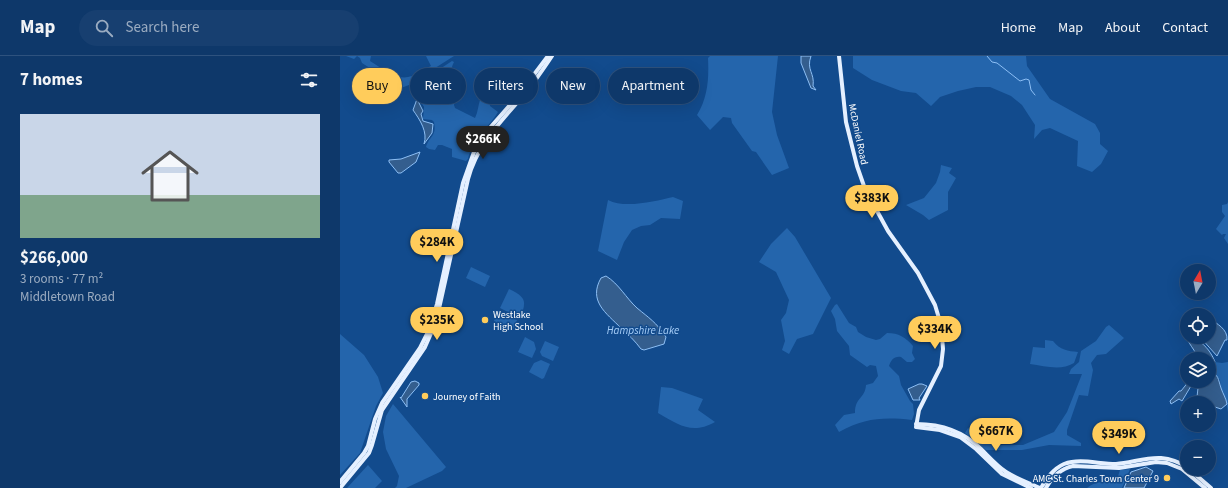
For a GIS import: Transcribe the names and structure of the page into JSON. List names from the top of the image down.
{
  "streets": {
    "main road": ["McDaniel Road"]
  },
  "water": ["Hampshire Lake"],
  "places": ["Westlake High School", "Journey of Faith", "AMC St. Charles Town Center 9"],
  "north": "top",
  "page": {
    "header": "Map",
    "search": "Search here",
    "nav": [
      "Home",
      "Map",
      "About",
      "Contact"
    ],
    "heading": "7 homes",
    "chip": [
      "Buy",
      "Rent",
      "Filters",
      "New",
      "Apartment"
    ],
    "list": [
      {
        "name": "$266,000",
        "note": "3 rooms · 77 m² · Middletown Road"
      }
    ],
    "price": [
      "$266K",
      "$383K",
      "$284K",
      "$235K",
      "$334K",
      "$667K",
      "$349K"
    ],
    "map_buttons": ["+", "−"]
  }
}
